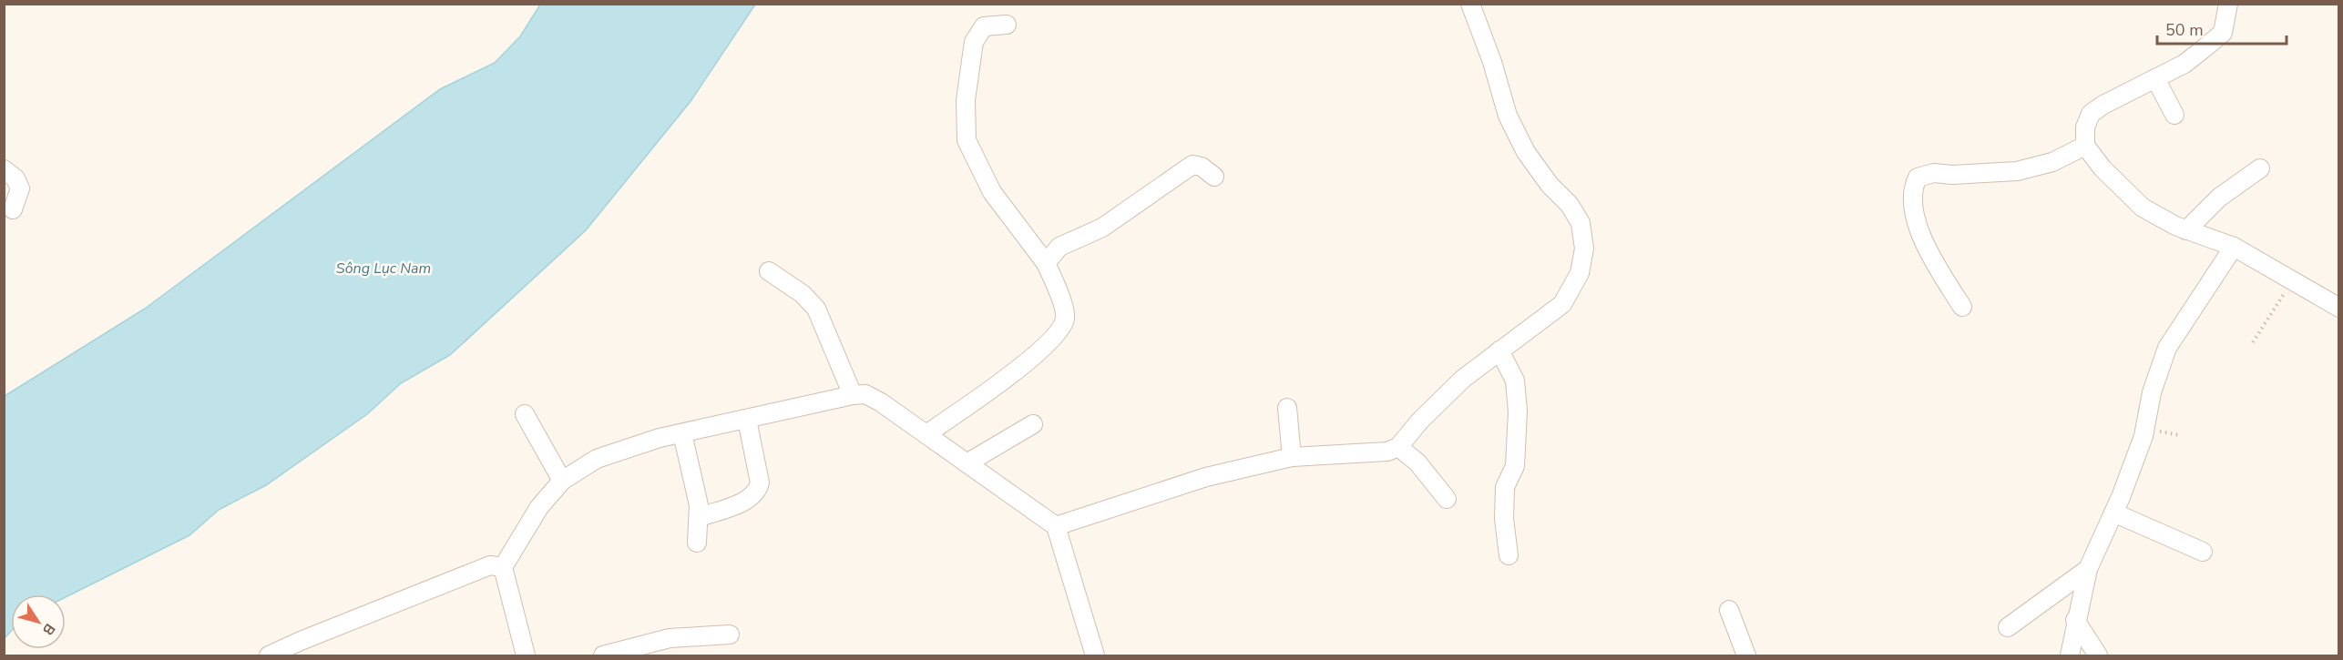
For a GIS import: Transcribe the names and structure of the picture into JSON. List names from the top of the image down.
{
  "water": ["Sông Lục Nam"],
  "scale_bar": "50 m",
  "north": "bottom right"
}
